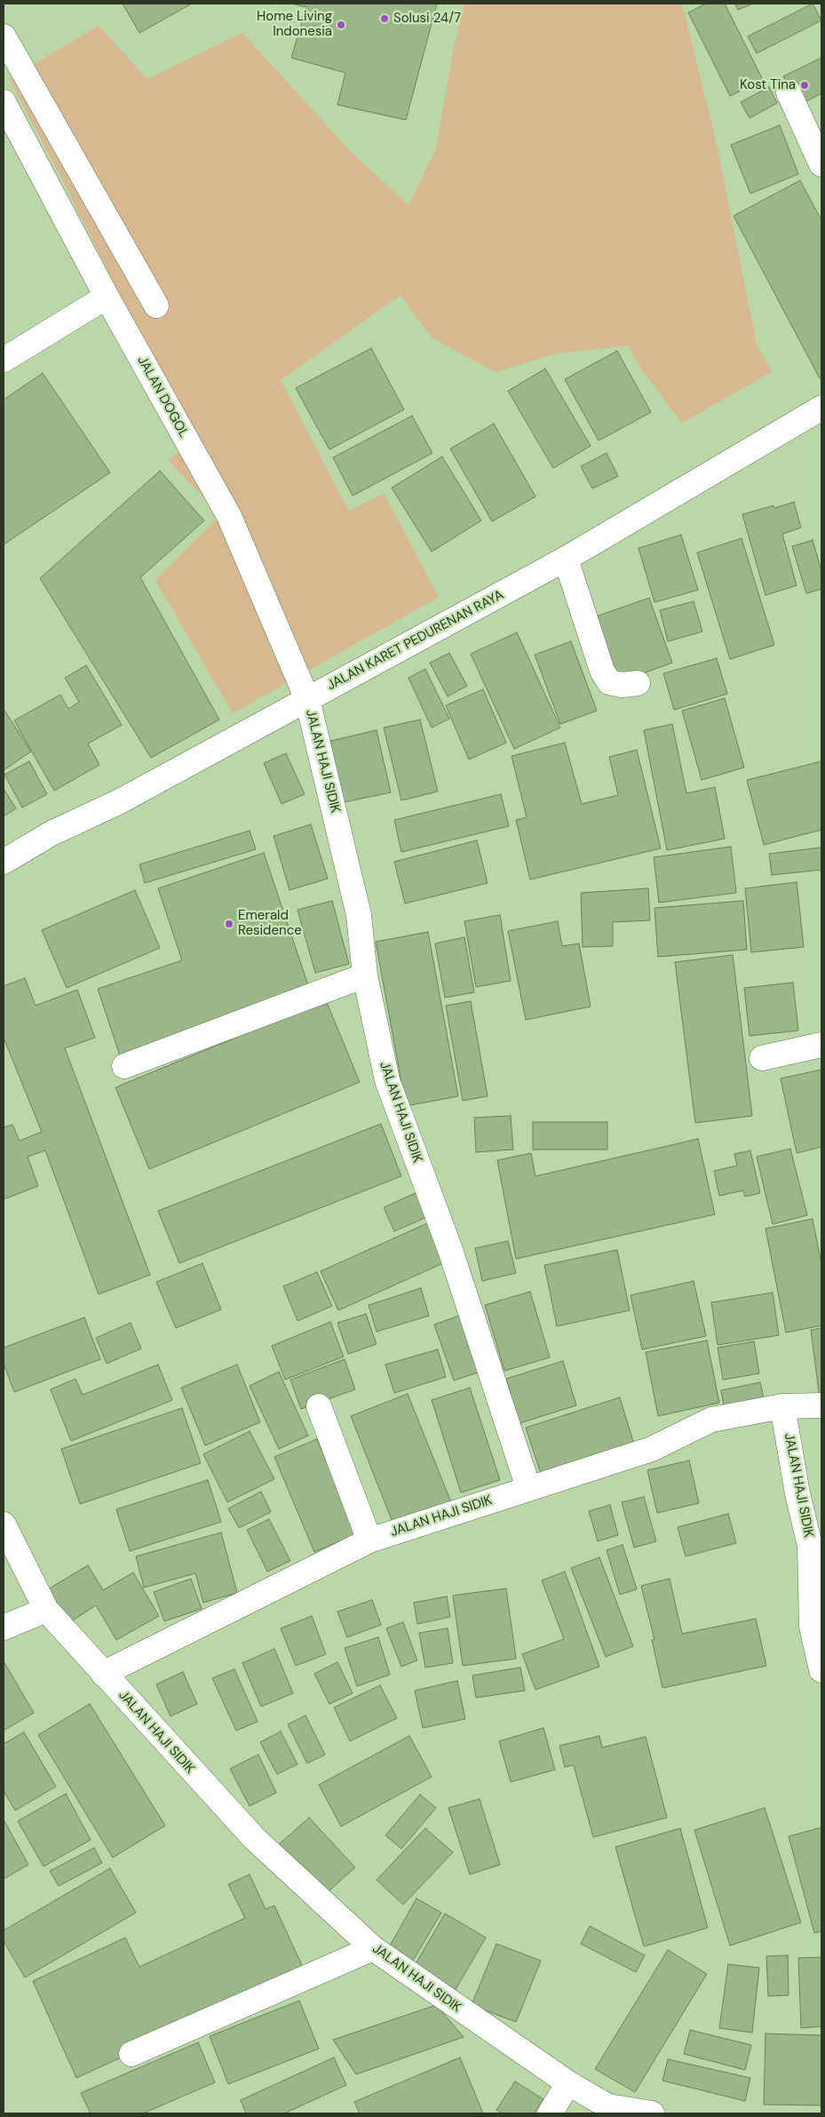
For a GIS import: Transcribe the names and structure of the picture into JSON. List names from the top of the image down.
{
  "streets": {
    "street": ["JALAN DOGOL", "JALAN KARET PEDURENAN RAYA", "JALAN HAJI SIDIK"]
  },
  "crossings": [
    ["JALAN DOGOL", "JALAN KARET PEDURENAN RAYA"],
    ["JALAN DOGOL", "JALAN HAJI SIDIK"],
    ["JALAN KARET PEDURENAN RAYA", "JALAN HAJI SIDIK"]
  ],
  "places": [
    "Solusi 24/7",
    "Home Living Indonesia",
    "Kost Tina",
    "Emerald Residence"
  ]
}
